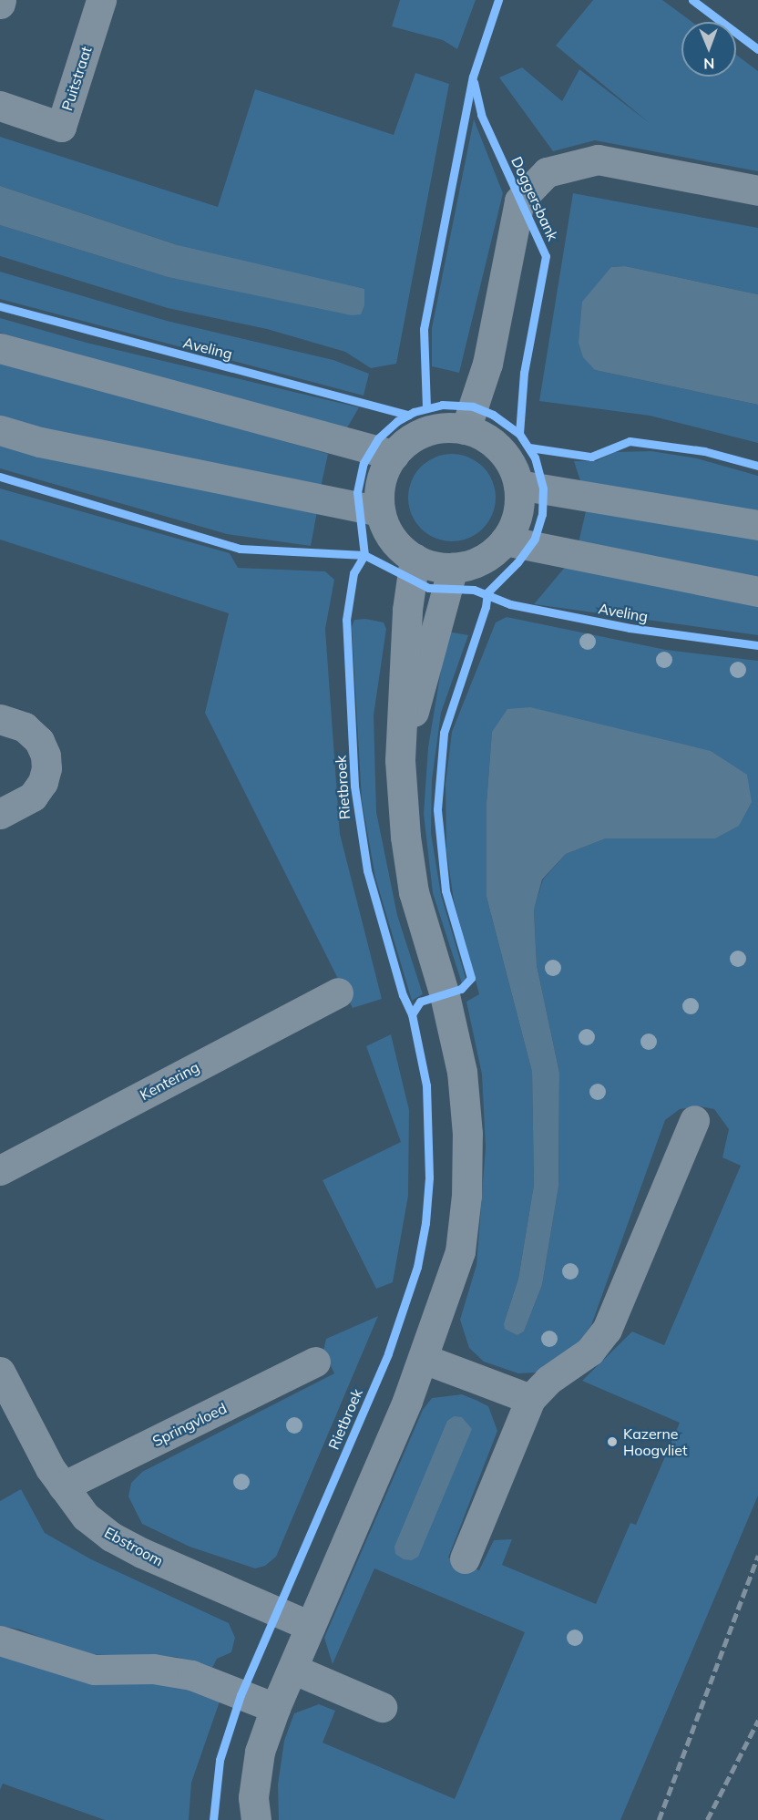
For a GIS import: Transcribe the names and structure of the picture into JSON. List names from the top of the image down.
{
  "streets": {
    "street": [
      "Puitstraat",
      "Doggersbank",
      "Kentering",
      "Springvloed",
      "Ebstroom"
    ],
    "cycle path": ["Aveling", "Rietbroek"]
  },
  "crossings": [
    ["Springvloed", "Ebstroom"]
  ],
  "places": ["Kazerne Hoogvliet"],
  "north": "bottom"
}
